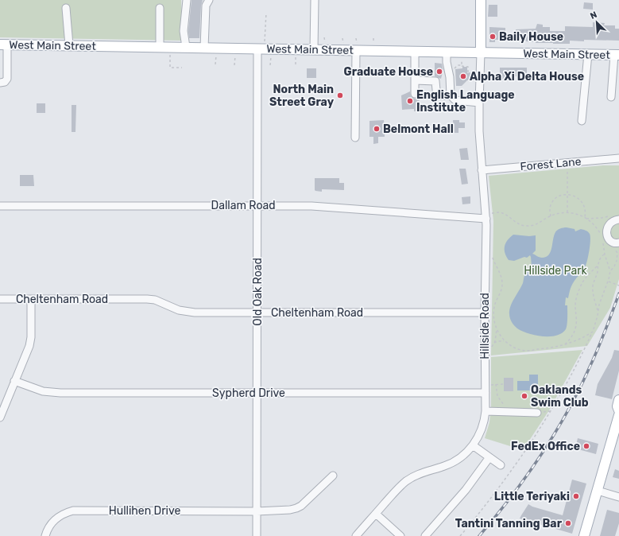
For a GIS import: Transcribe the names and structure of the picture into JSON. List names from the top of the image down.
{
  "streets": {
    "main road": ["West Main Street"],
    "street": [
      "Forest Lane",
      "Dallam Road",
      "Old Oak Road",
      "Cheltenham Road",
      "Hillside Road",
      "Sypherd Drive",
      "Hullihen Drive"
    ]
  },
  "crossings": [
    ["West Main Street", "Old Oak Road"],
    ["West Main Street", "Hillside Road"],
    ["Forest Lane", "Hillside Road"],
    ["Dallam Road", "Old Oak Road"],
    ["Dallam Road", "Hillside Road"],
    ["Old Oak Road", "Cheltenham Road"],
    ["Old Oak Road", "Sypherd Drive"],
    ["Old Oak Road", "Hullihen Drive"],
    ["Cheltenham Road", "Hillside Road"],
    ["Hillside Road", "Sypherd Drive"]
  ],
  "parks": ["Hillside Park"],
  "places": [
    "Baily House",
    "Graduate House",
    "Alpha Xi Delta House",
    "North Main Street Gray",
    "English Language Institute",
    "Belmont Hall",
    "Oaklands Swim Club",
    "FedEx Office",
    "Little Teriyaki",
    "Tantini Tanning Bar"
  ],
  "north": "top left"
}
